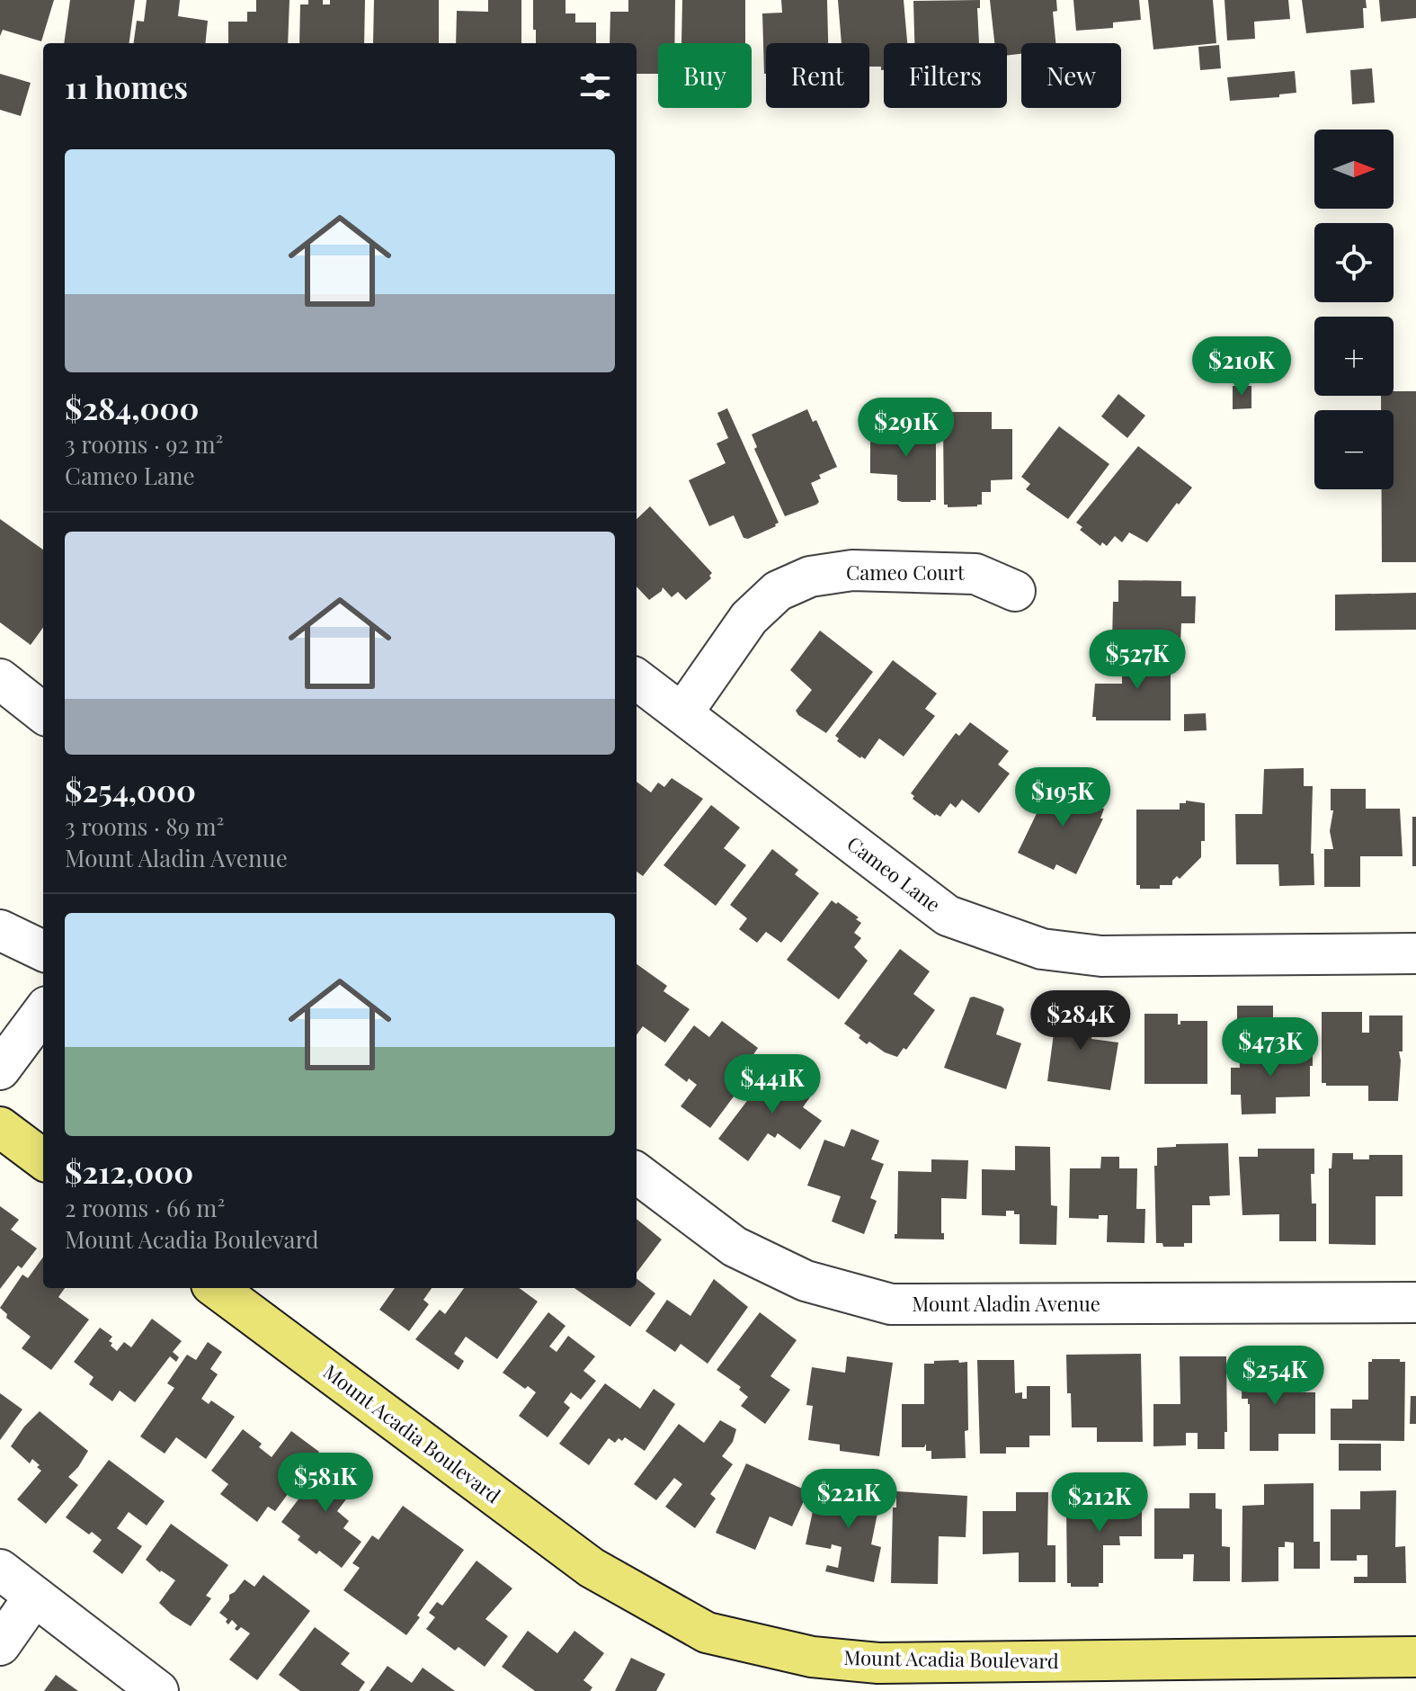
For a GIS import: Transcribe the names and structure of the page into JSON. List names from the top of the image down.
{
  "streets": {
    "main road": ["Mount Acadia Boulevard"],
    "street": ["Cameo Court", "Cameo Lane", "Mount Aladin Avenue"]
  },
  "crossings": [
    ["Cameo Court", "Cameo Lane"]
  ],
  "north": "right",
  "page": {
    "chip": [
      "Buy",
      "Rent",
      "Filters",
      "New"
    ],
    "heading": "11 homes",
    "map_buttons": ["+", "−"],
    "list": [
      {
        "name": "$284,000",
        "note": "3 rooms · 92 m² · Cameo Lane"
      },
      {
        "name": "$254,000",
        "note": "3 rooms · 89 m² · Mount Aladin Avenue"
      },
      {
        "name": "$212,000",
        "note": "2 rooms · 66 m² · Mount Acadia Boulevard"
      }
    ],
    "price": [
      "$210K",
      "$291K",
      "$527K",
      "$195K",
      "$284K",
      "$473K",
      "$441K",
      "$254K",
      "$581K",
      "$221K",
      "$212K"
    ]
  }
}
